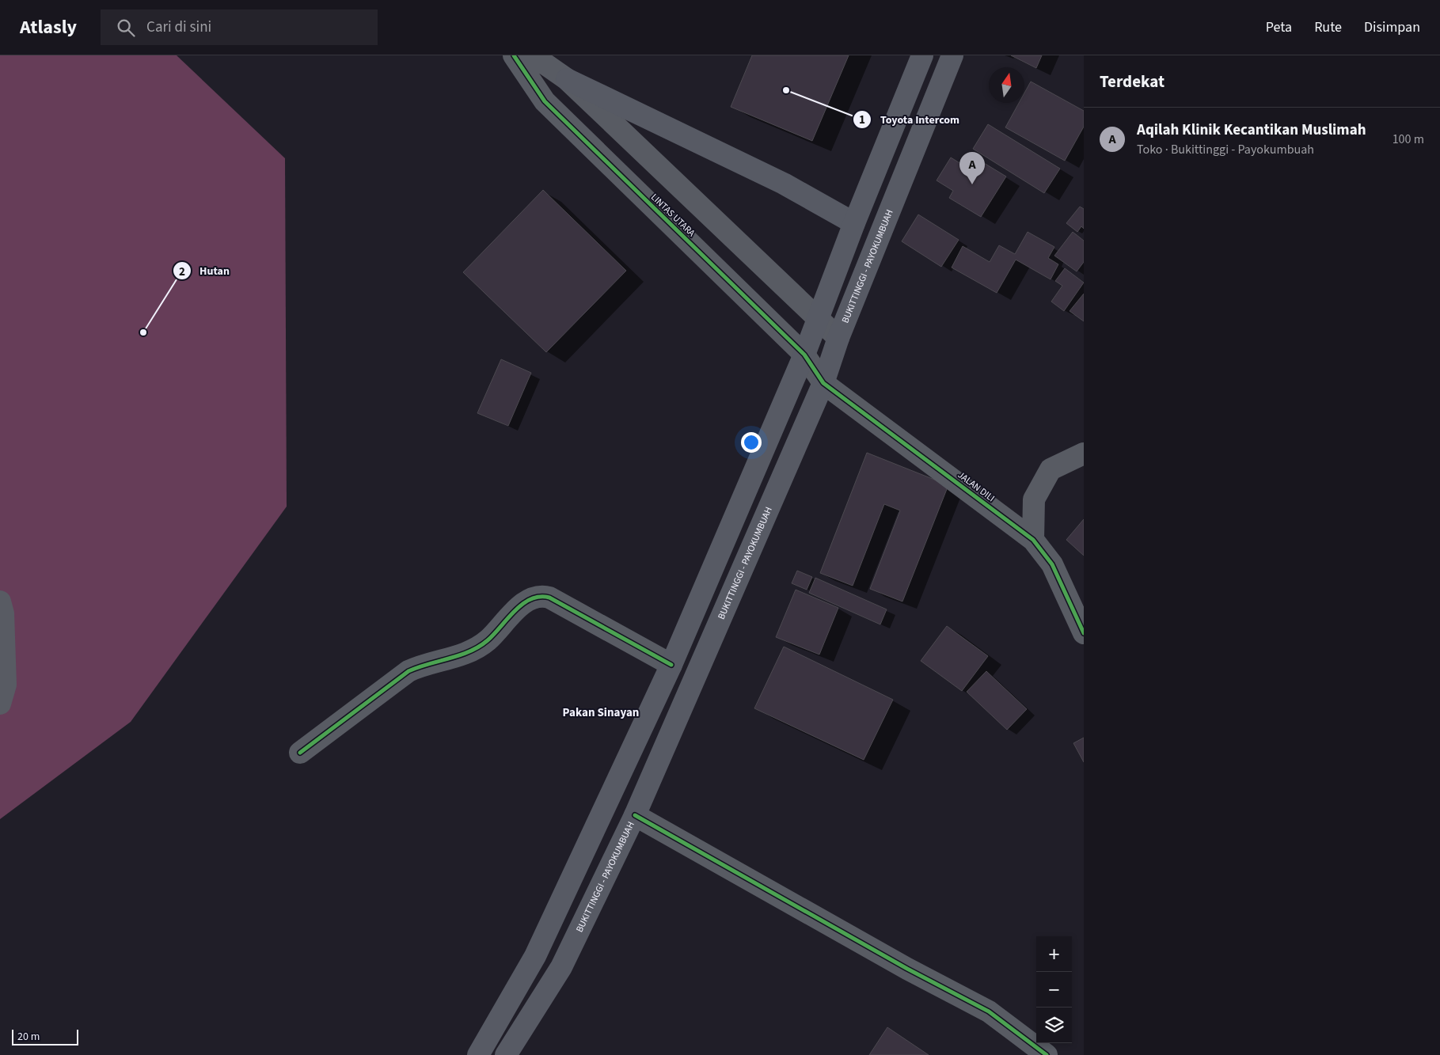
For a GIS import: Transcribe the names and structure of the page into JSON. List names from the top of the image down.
{
  "streets": {
    "highway": ["BUKITTINGGI - PAYOKUMBUAH"],
    "street": ["LINTAS UTARA", "JALAN DILI"]
  },
  "crossings": [
    ["LINTAS UTARA", "BUKITTINGGI - PAYOKUMBUAH"],
    ["LINTAS UTARA", "JALAN DILI"],
    ["BUKITTINGGI - PAYOKUMBUAH", "JALAN DILI"]
  ],
  "districts": ["Pakan Sinayan"],
  "places": ["Toyota Intercom", "Hutan"],
  "scale_bar": "20 m",
  "north": "top",
  "page": {
    "header": "Atlasly",
    "search": "Cari di sini",
    "nav": ["Peta", "Rute", "Disimpan"],
    "heading": "Terdekat",
    "list": [
      {
        "mark": "A",
        "name": "Aqilah Klinik Kecantikan Muslimah",
        "note": "Toko · Bukittinggi - Payokumbuah",
        "value": "100 m"
      }
    ],
    "pins": "A",
    "map_buttons": ["+", "−"],
    "scale": "20 m"
  }
}
